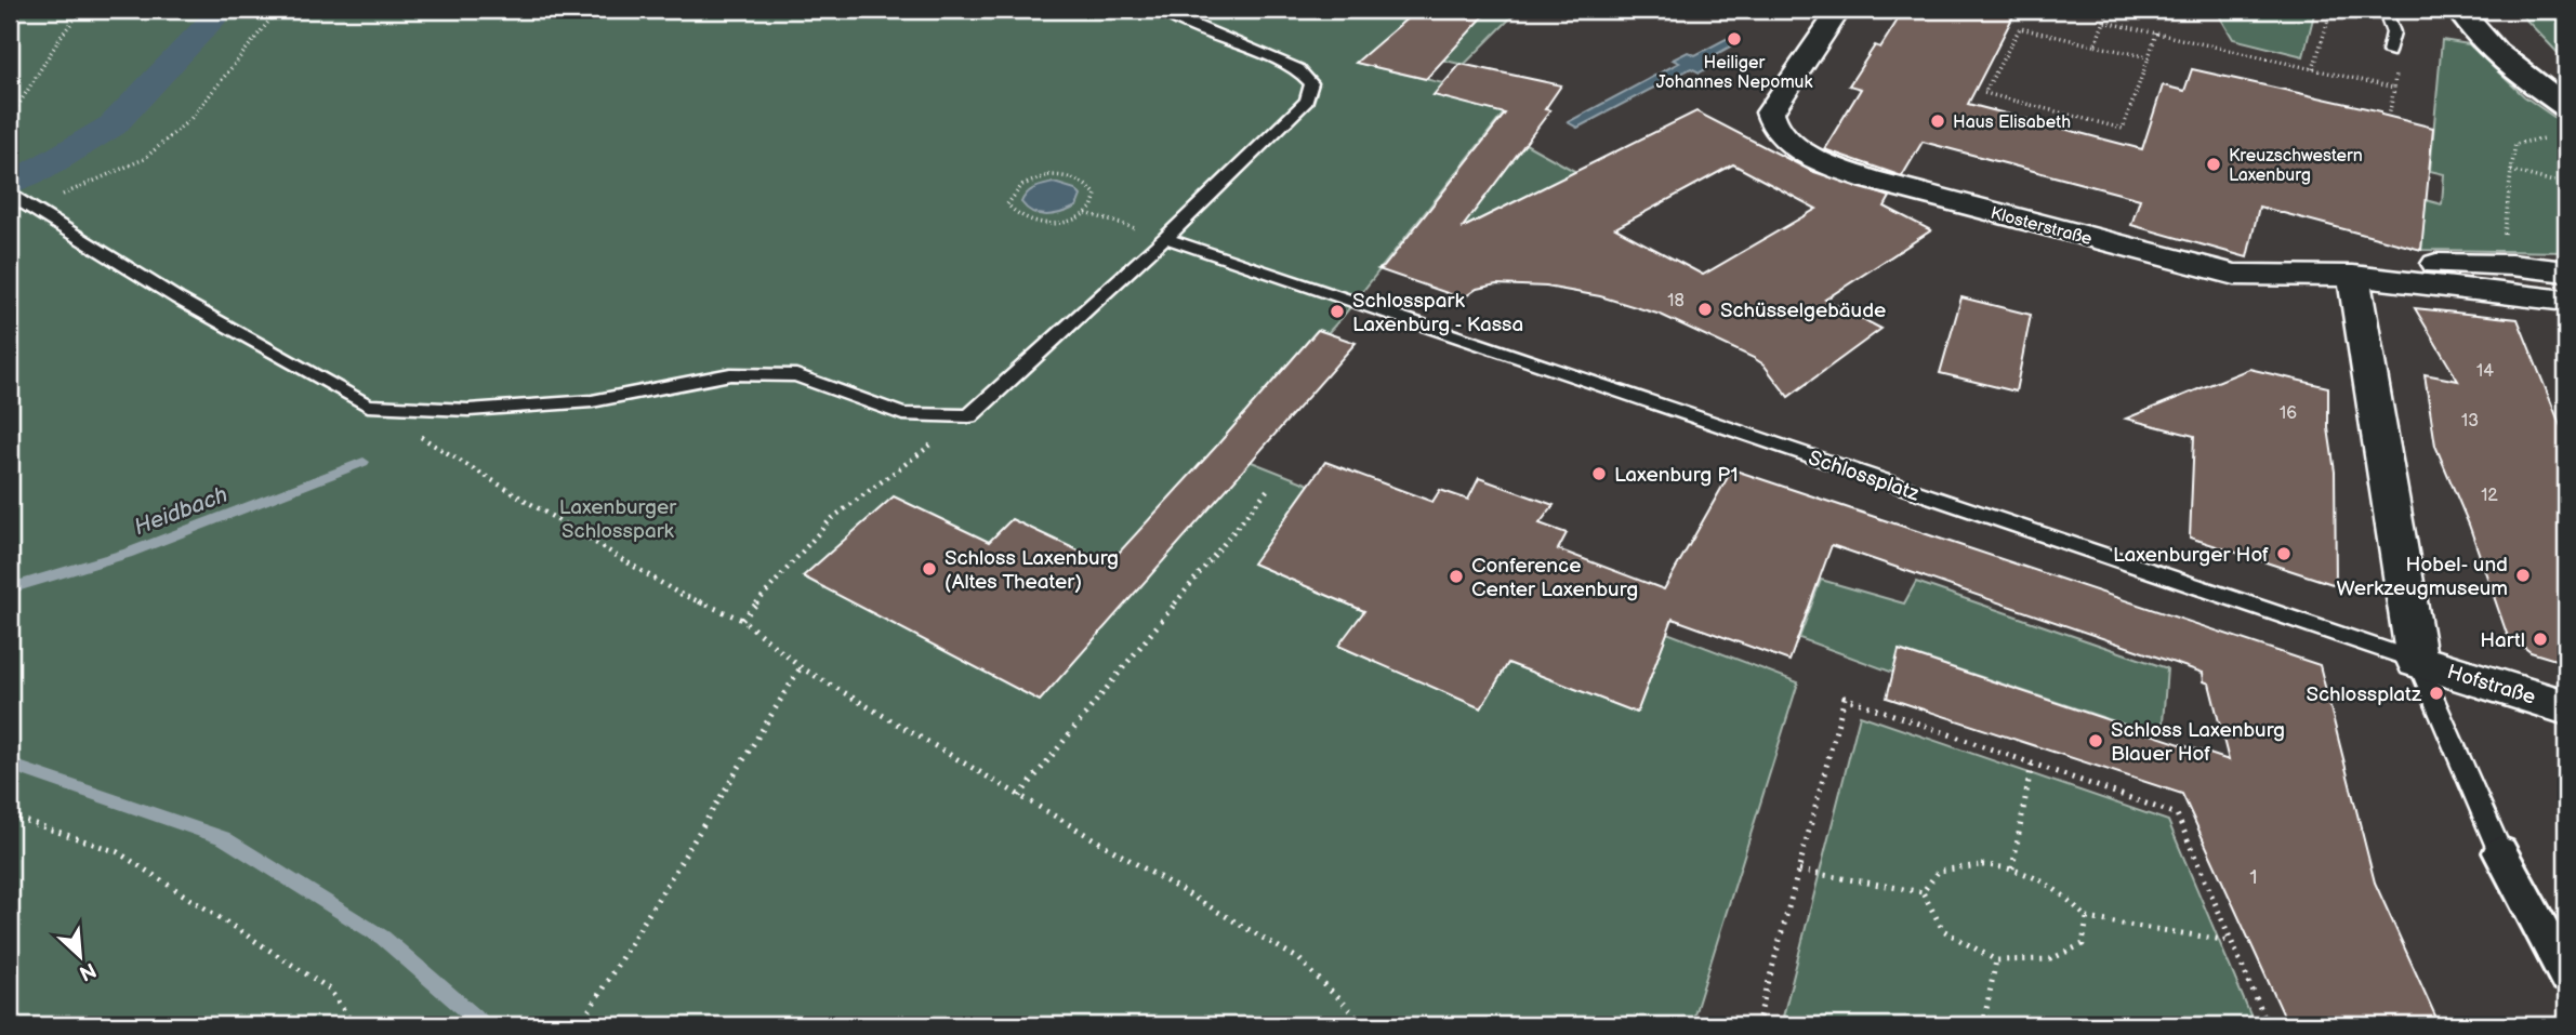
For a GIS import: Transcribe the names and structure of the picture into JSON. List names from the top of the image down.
{
  "streets": {
    "street": ["Klosterstraße", "Hofstraße"],
    "lane": ["Schlossplatz"]
  },
  "crossings": [
    ["Schlossplatz", "Hofstraße"]
  ],
  "water": ["Heidbach"],
  "parks": ["Laxenburger Schlosspark"],
  "places": [
    "Heiliger Johannes Nepomuk",
    "Haus Elisabeth",
    "Kreuzschwestern Laxenburg",
    "Schüsselgebäude",
    "Schlosspark Laxenburg - Kassa",
    "Laxenburg P1",
    "Laxenburger Hof",
    "Schloss Laxenburg (Altes Theater)",
    "Hobel- und Werkzeugmuseum",
    "Conference Center Laxenburg",
    "Hartl",
    "Schlossplatz",
    "Schloss Laxenburg Blauer Hof"
  ],
  "house_numbers": [
    "18",
    "14",
    "16",
    "13",
    "12",
    "1"
  ],
  "north": "bottom right"
}
